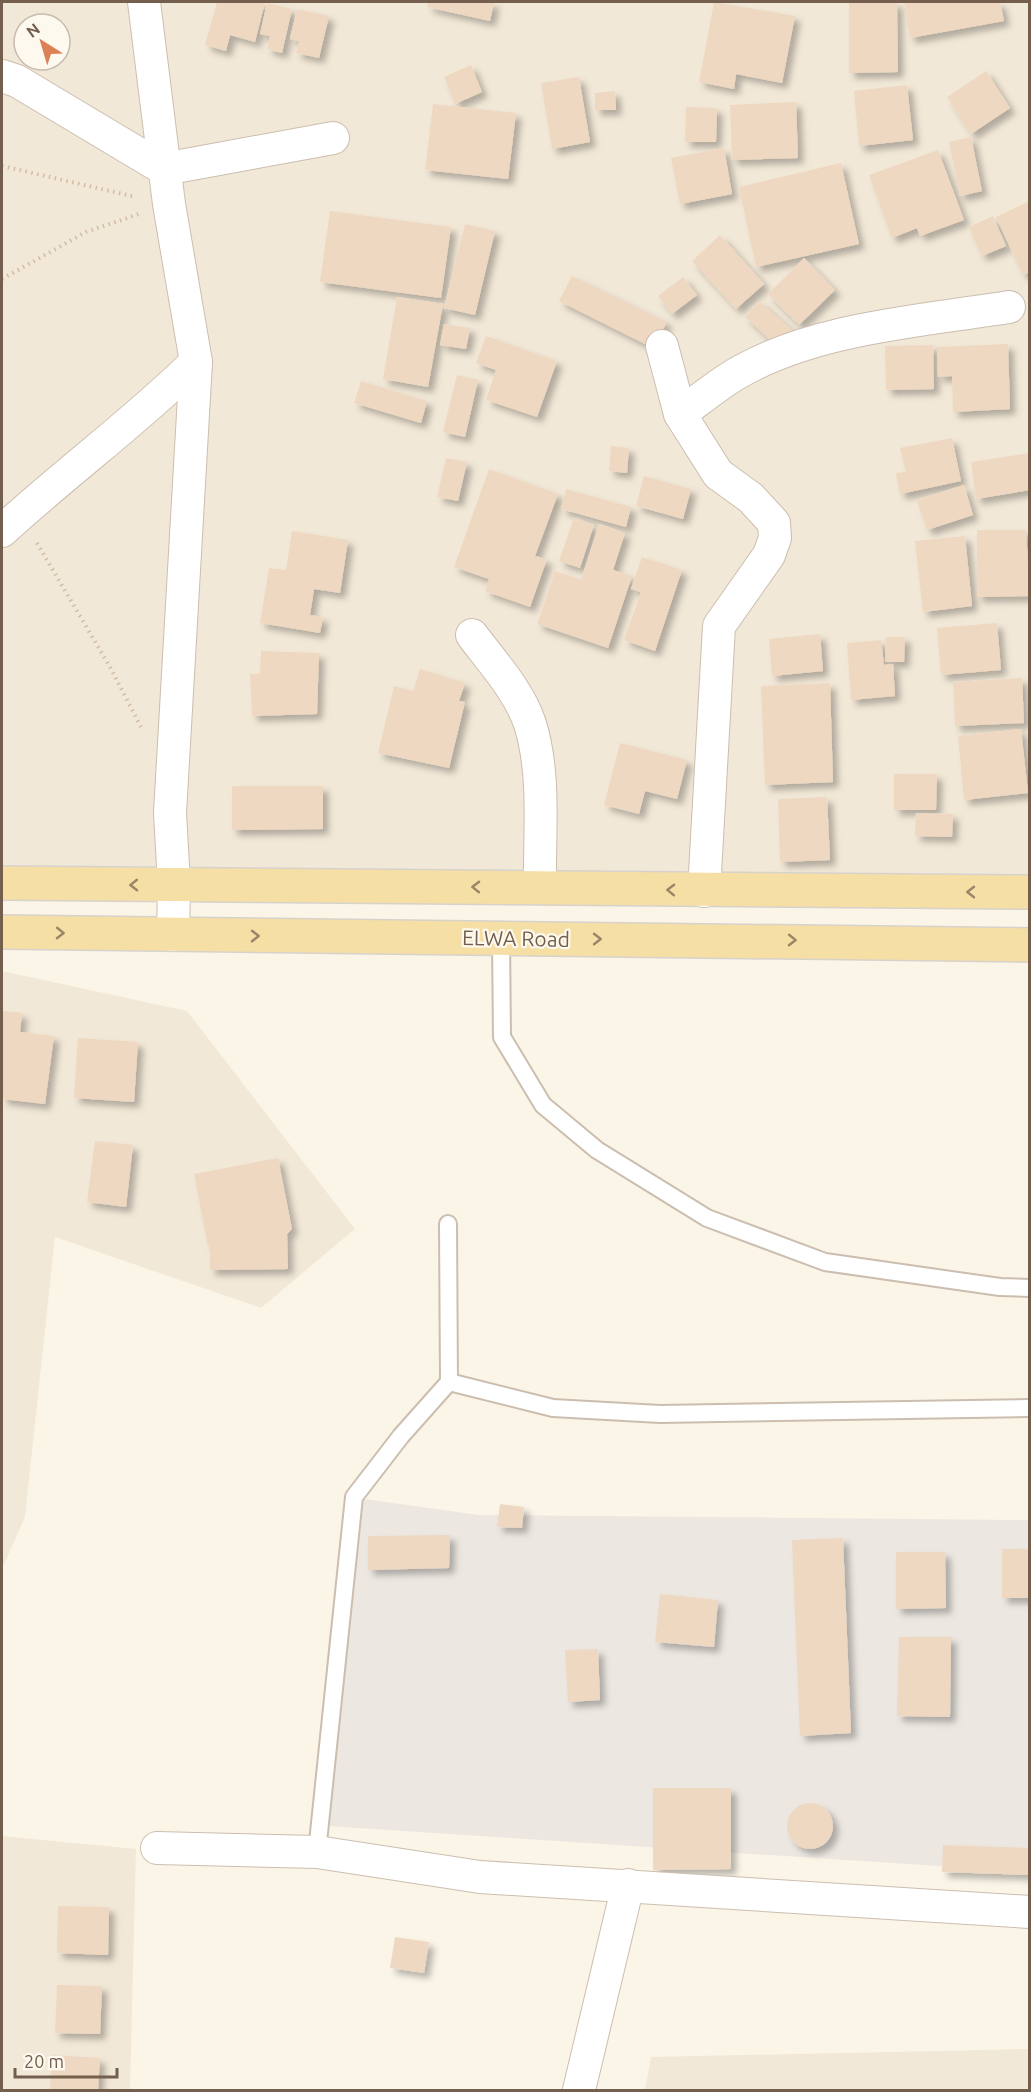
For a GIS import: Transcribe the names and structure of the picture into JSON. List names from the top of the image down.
{
  "streets": {
    "main road": ["ELWA Road"]
  },
  "scale_bar": "20 m",
  "north": "top left"
}
